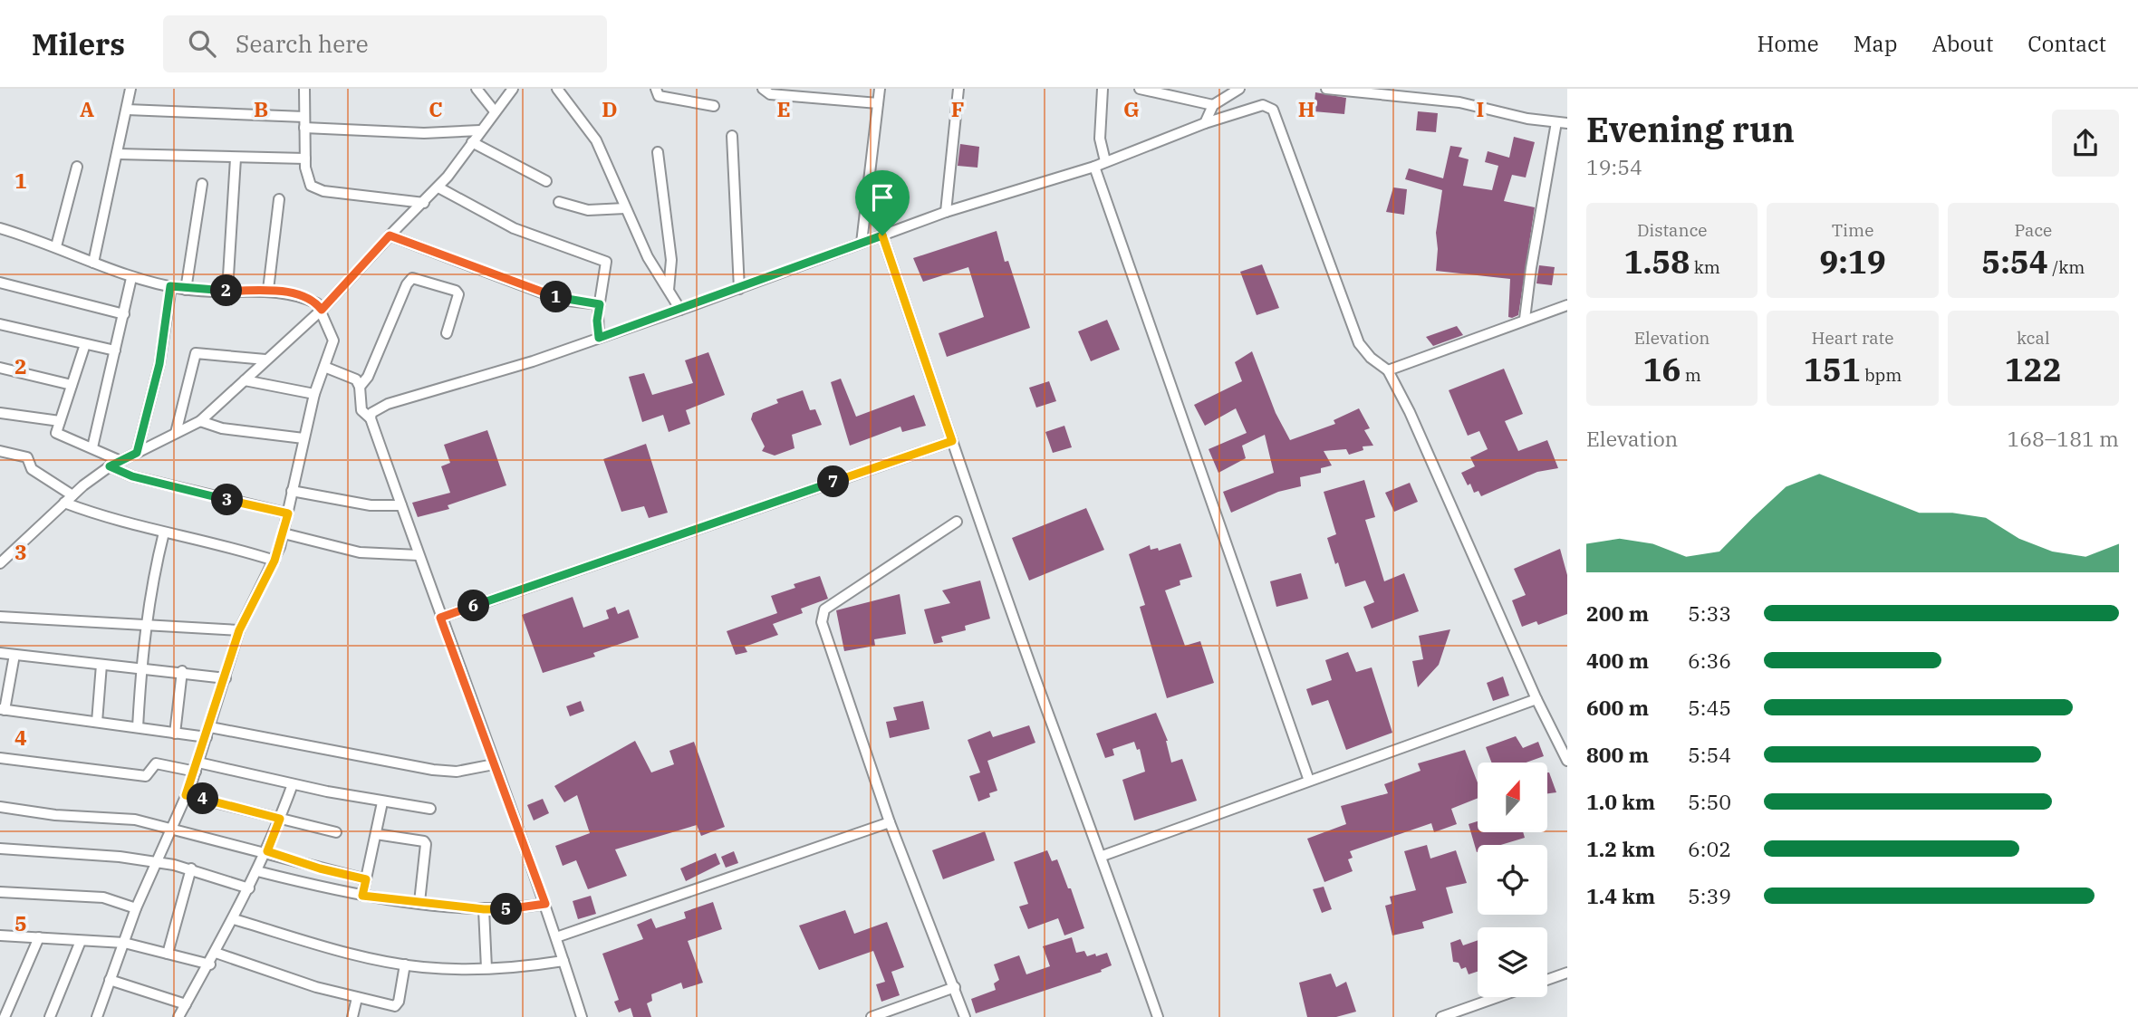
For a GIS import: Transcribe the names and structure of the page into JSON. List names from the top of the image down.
{
  "north": "top",
  "page": {
    "header": "Milers",
    "search": "Search here",
    "nav": [
      "Home",
      "Map",
      "About",
      "Contact"
    ],
    "heading": ["Evening run", "19:54"],
    "stats": [
      ["Distance", "1.58 km"],
      ["Time", "9:19"],
      ["Pace", "5:54 /km"],
      ["Elevation", "16 m"],
      ["Heart rate", "151 bpm"],
      ["kcal", "122"]
    ],
    "pins": [
      "2",
      "1",
      "7",
      "3",
      "6",
      "4",
      "5"
    ],
    "chart": ["Elevation", "168–181 m"],
    "list": [
      {
        "name": "200 m",
        "note": "5:33"
      },
      {
        "name": "400 m",
        "note": "6:36"
      },
      {
        "name": "600 m",
        "note": "5:45"
      },
      {
        "name": "800 m",
        "note": "5:54"
      },
      {
        "name": "1.0 km",
        "note": "5:50"
      },
      {
        "name": "1.2 km",
        "note": "6:02"
      },
      {
        "name": "1.4 km",
        "note": "5:39"
      }
    ]
  },
  "grid": {
    "columns": [
      "A",
      "B",
      "C",
      "D",
      "E",
      "F",
      "G",
      "H",
      "I"
    ],
    "rows": [
      "1",
      "2",
      "3",
      "4",
      "5"
    ]
  }
}
